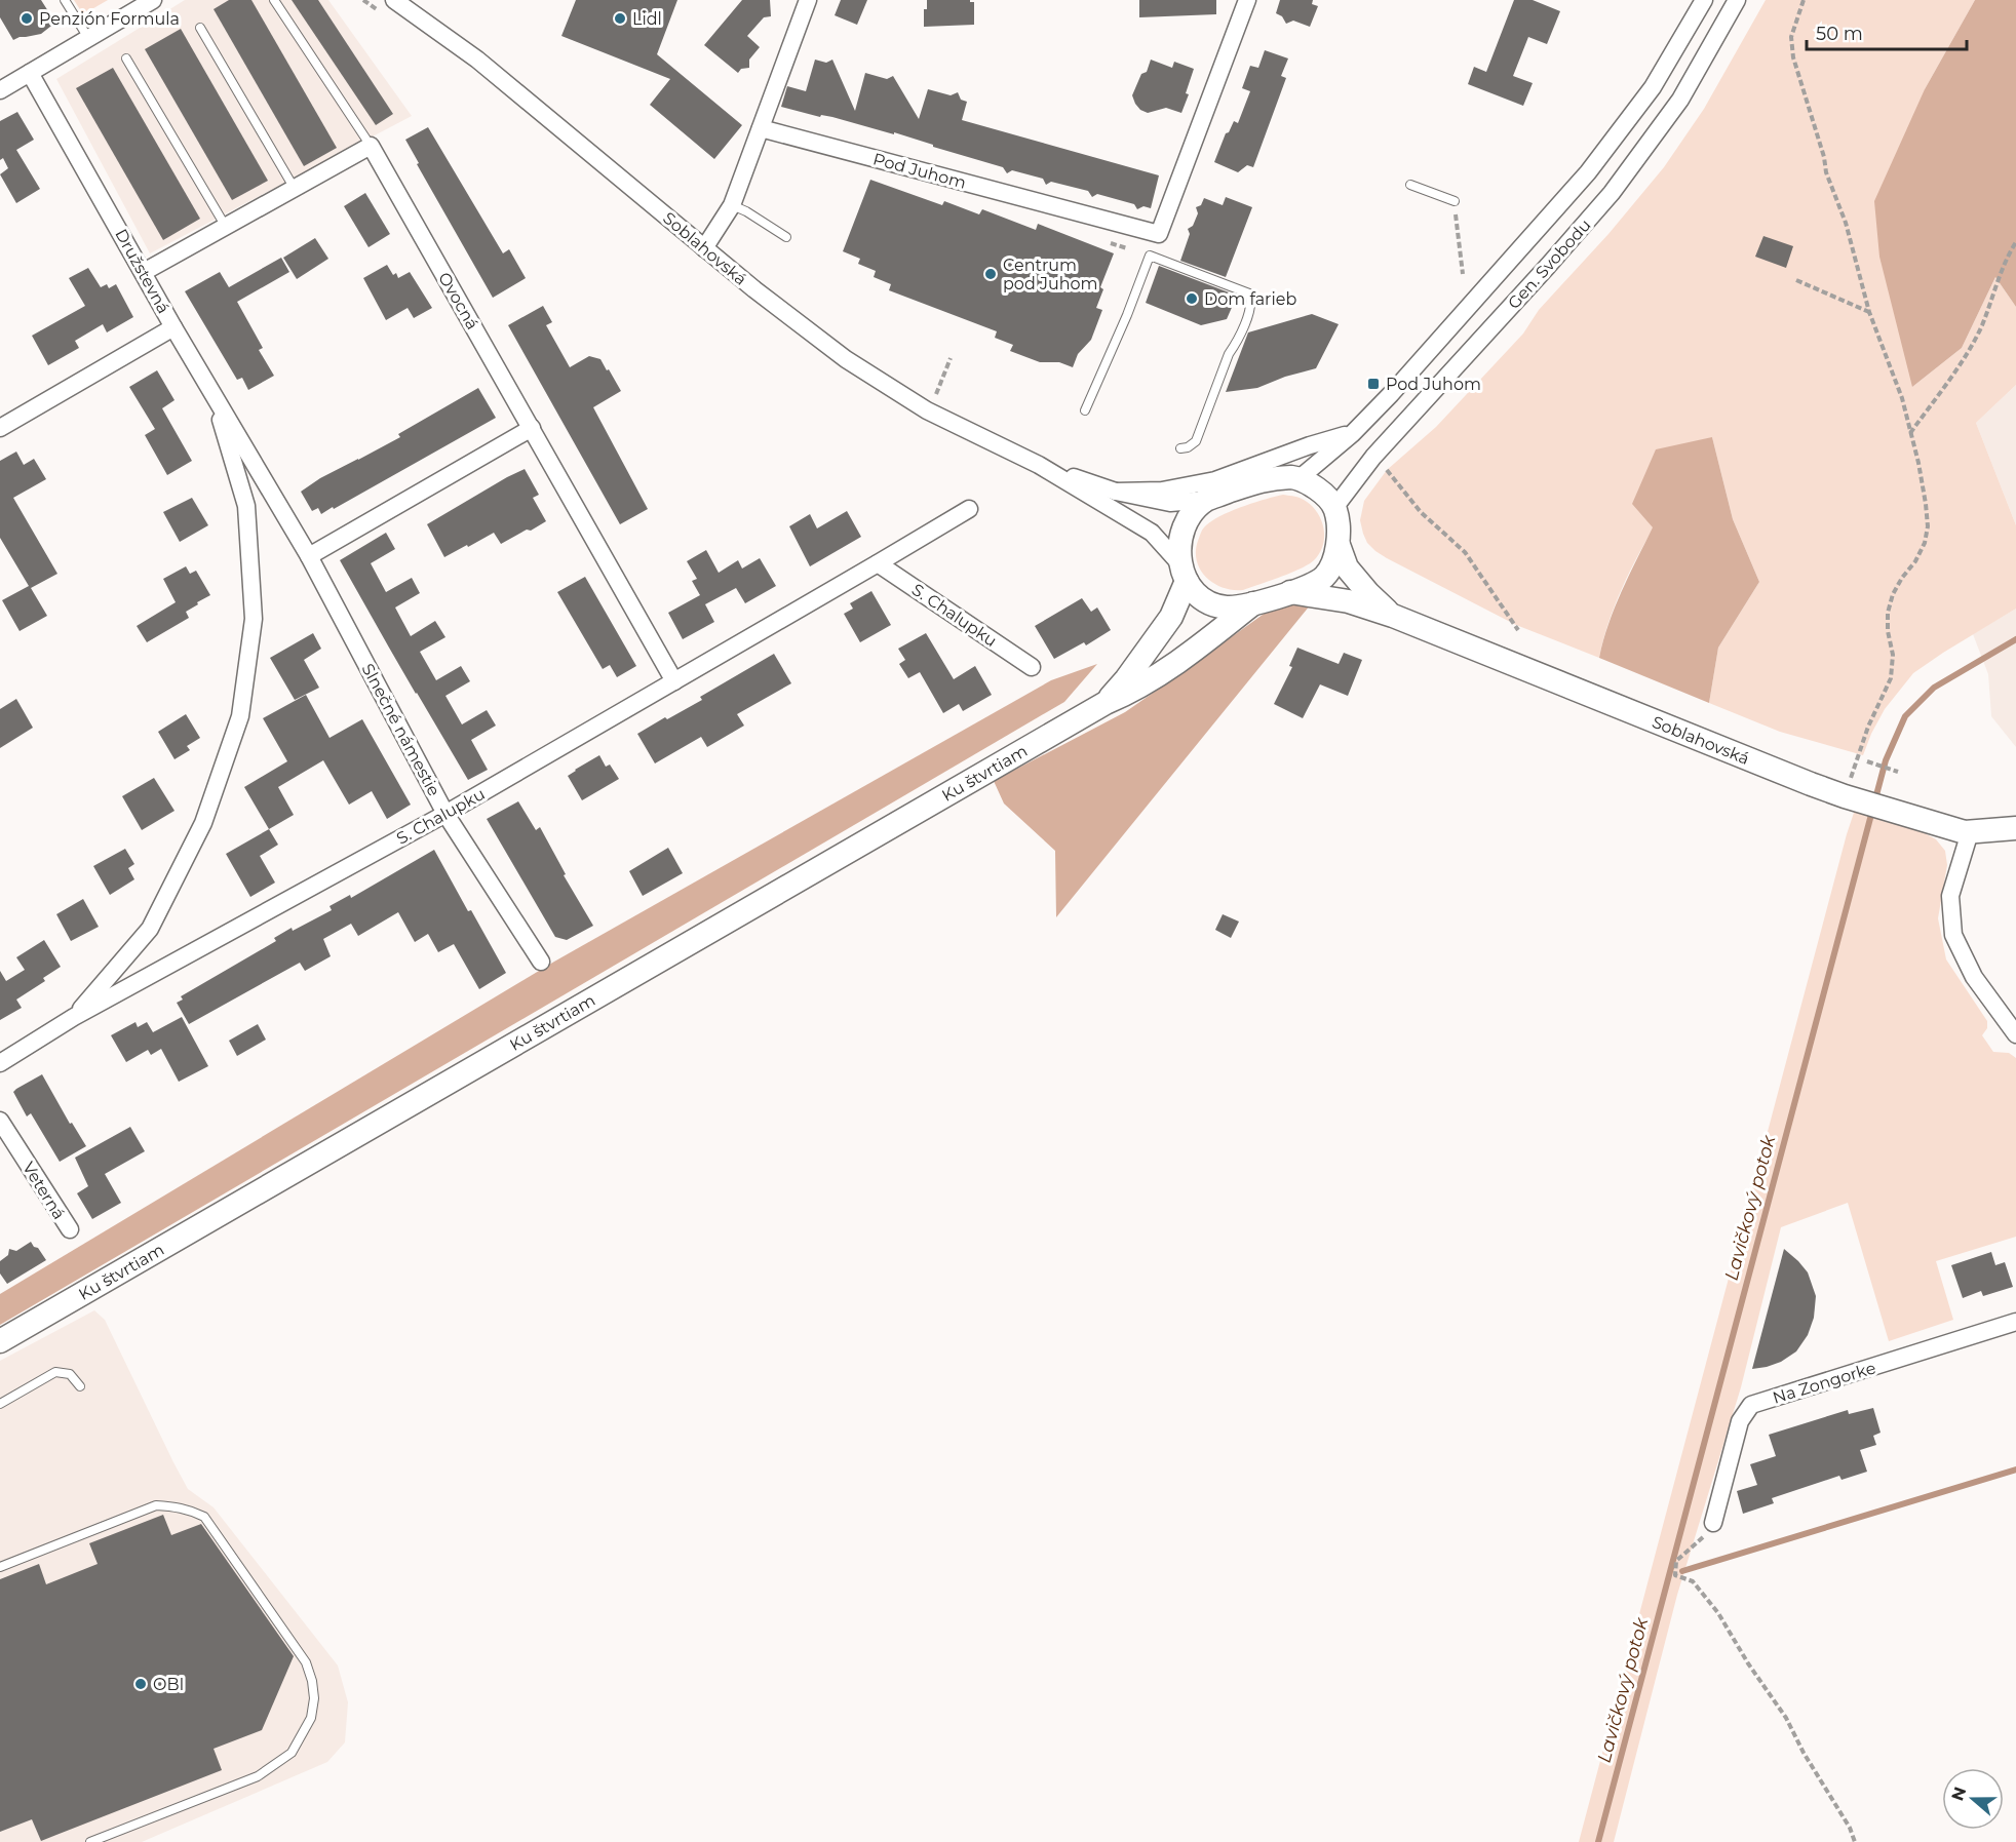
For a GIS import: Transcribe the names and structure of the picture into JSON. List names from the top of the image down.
{
  "streets": {
    "street": [
      "Pod Juhom",
      "Soblahovská",
      "Gen. Svobodu",
      "Družstevná",
      "Ovocná",
      "S. Chalupku",
      "Slnečné námestie",
      "Ku štvrtiam",
      "Veterná",
      "Na Zongorke"
    ]
  },
  "crossings": [
    ["Soblahovská", "Gen. Svobodu"],
    ["Soblahovská", "Ku štvrtiam"],
    ["Gen. Svobodu", "Ku štvrtiam"],
    ["Družstevná", "Slnečné námestie"],
    ["Ovocná", "S. Chalupku"],
    ["S. Chalupku", "Slnečné námestie"]
  ],
  "water": ["Lavičkový potok"],
  "places": {
    "other": [
      "Penzión Formula",
      "Lidl",
      "Centrum pod Juhom",
      "Dom farieb",
      "OBI"
    ],
    "transit": ["Pod Juhom"]
  },
  "scale_bar": "50 m",
  "north": "left"
}
